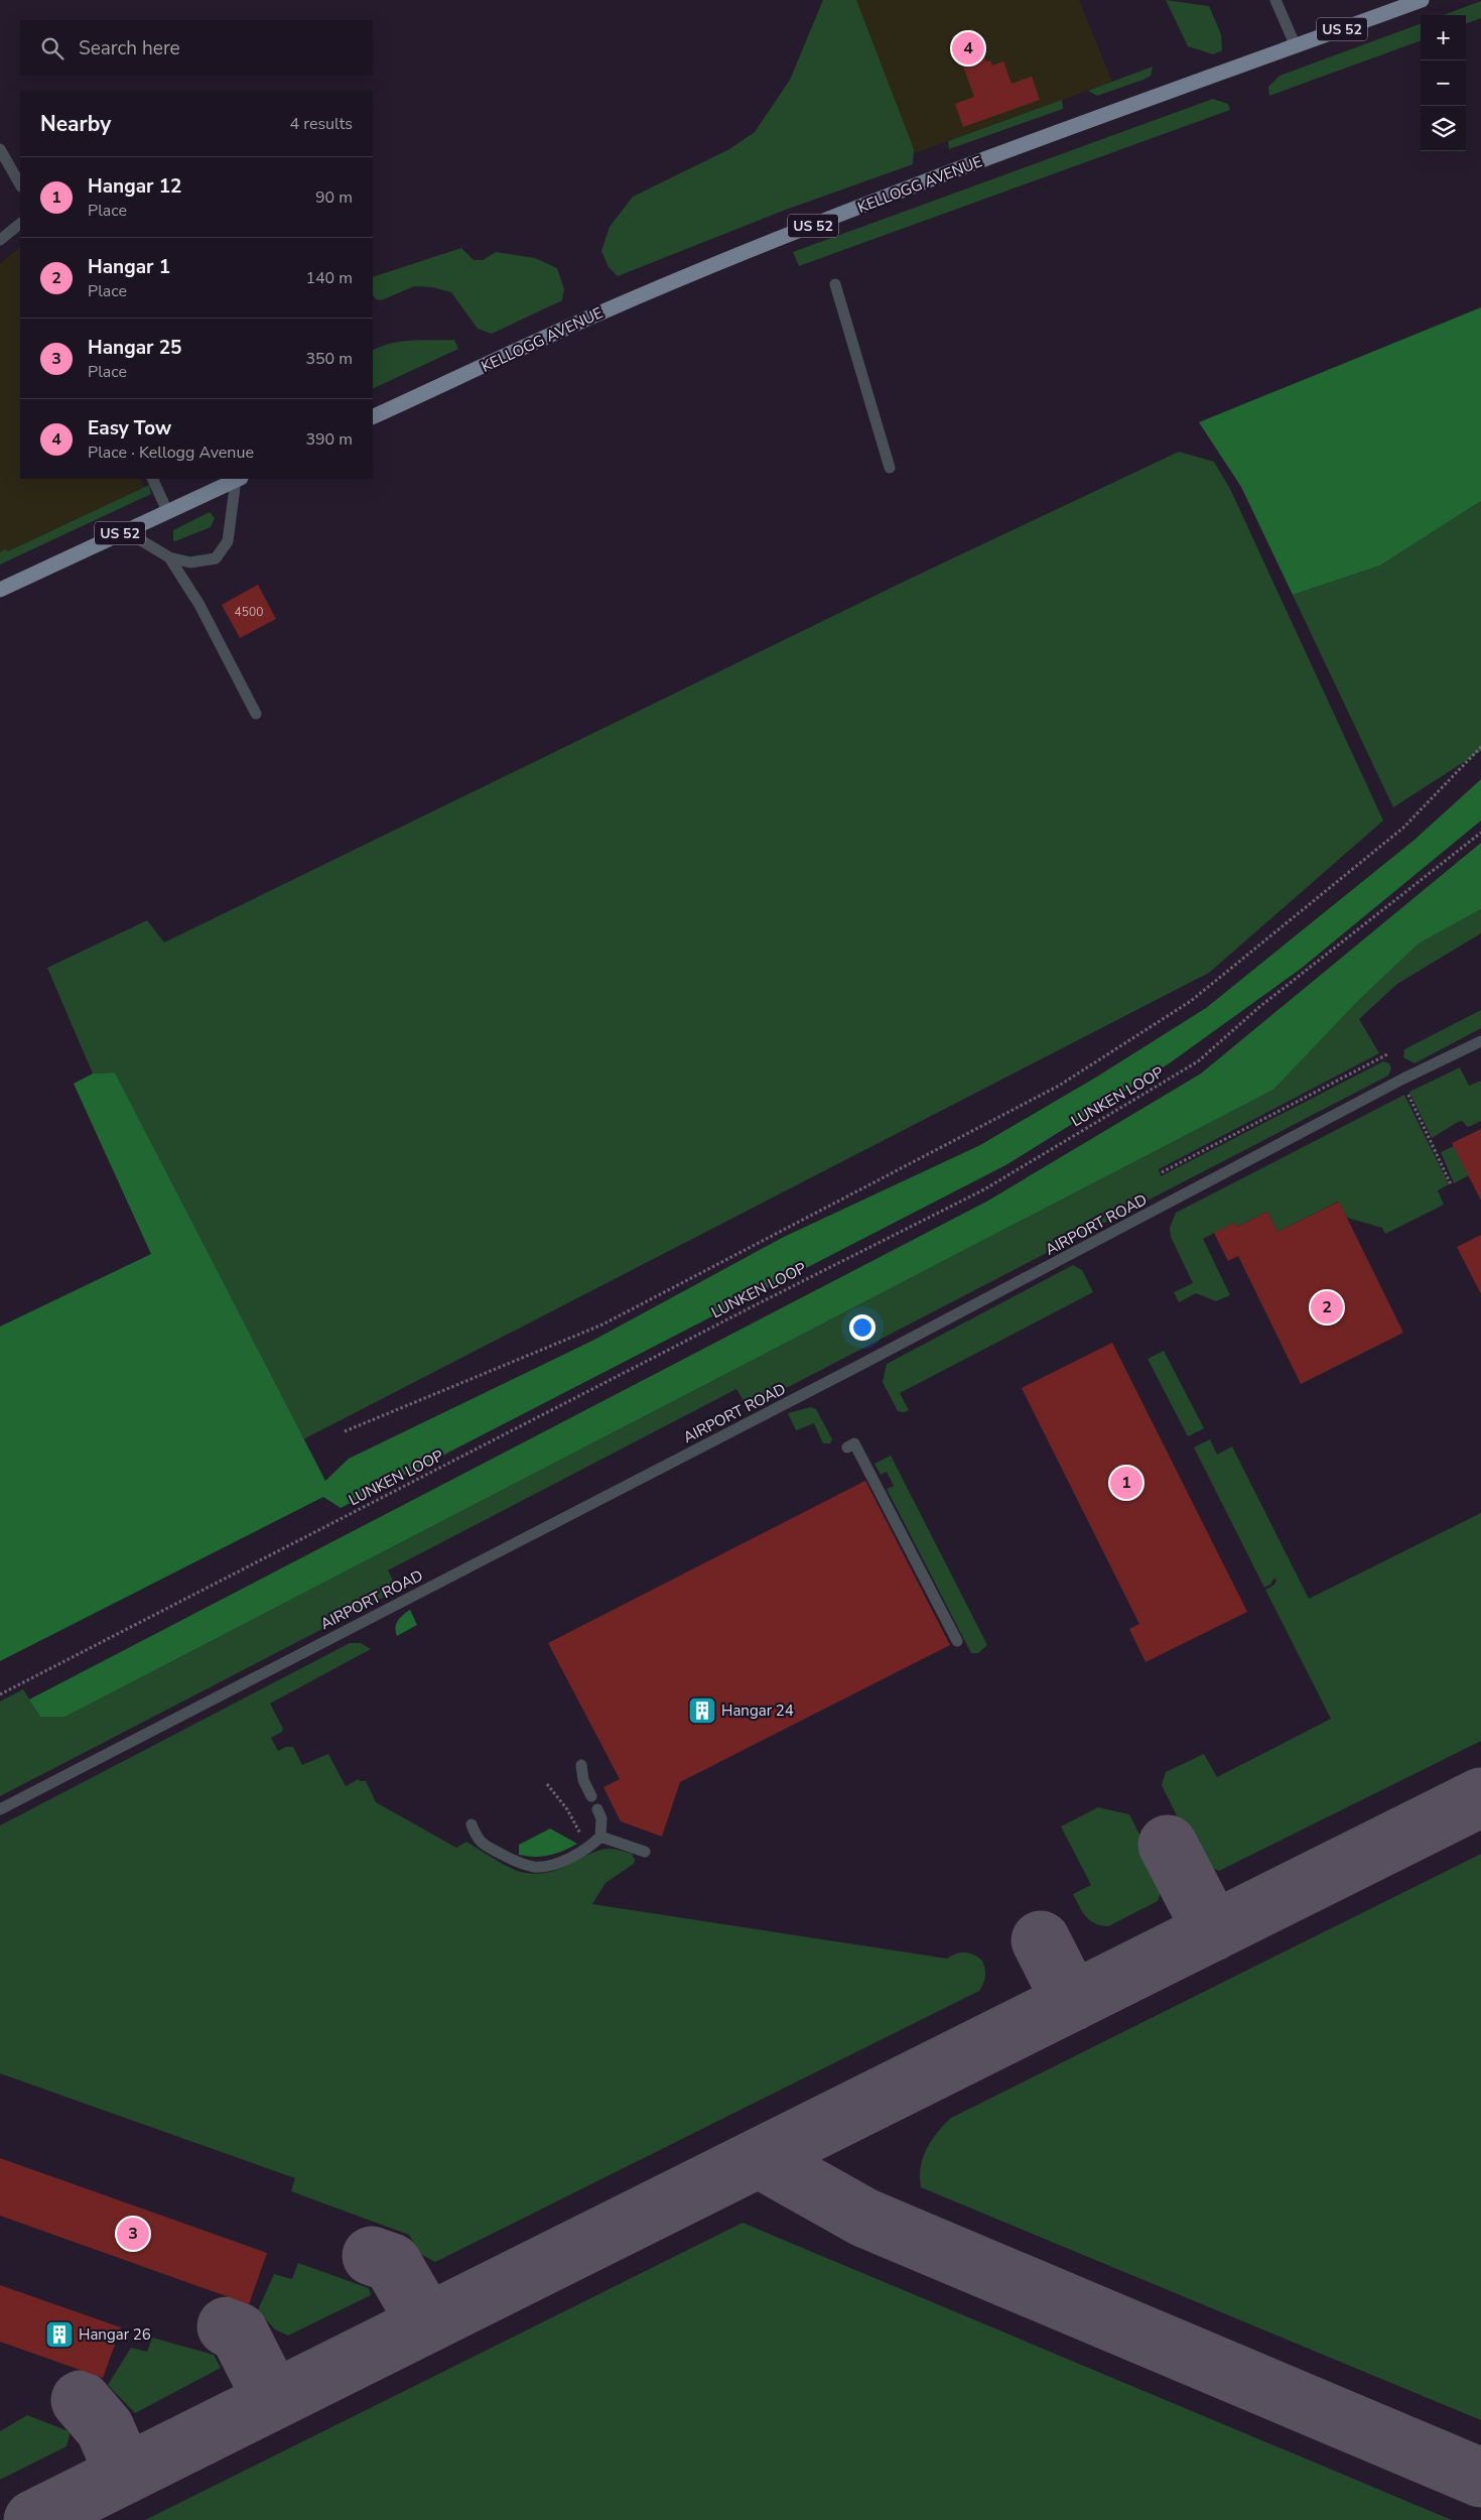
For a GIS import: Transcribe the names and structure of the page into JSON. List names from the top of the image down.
{
  "streets": {
    "main road": ["US 52", "KELLOGG AVENUE"],
    "lane": ["AIRPORT ROAD"],
    "path": ["LUNKEN LOOP"]
  },
  "places": {
    "building": ["Hangar 24", "Hangar 26"]
  },
  "house_numbers": ["4500"],
  "page": {
    "map_buttons": ["+", "−"],
    "search": "Search here",
    "pins": [
      "4",
      "2",
      "1",
      "3"
    ],
    "heading": ["Nearby", "4 results"],
    "list": [
      {
        "mark": "1",
        "name": "Hangar 12",
        "note": "Place",
        "value": "90 m"
      },
      {
        "mark": "2",
        "name": "Hangar 1",
        "note": "Place",
        "value": "140 m"
      },
      {
        "mark": "3",
        "name": "Hangar 25",
        "note": "Place",
        "value": "350 m"
      },
      {
        "mark": "4",
        "name": "Easy Tow",
        "note": "Place · Kellogg Avenue",
        "value": "390 m"
      }
    ]
  }
}
